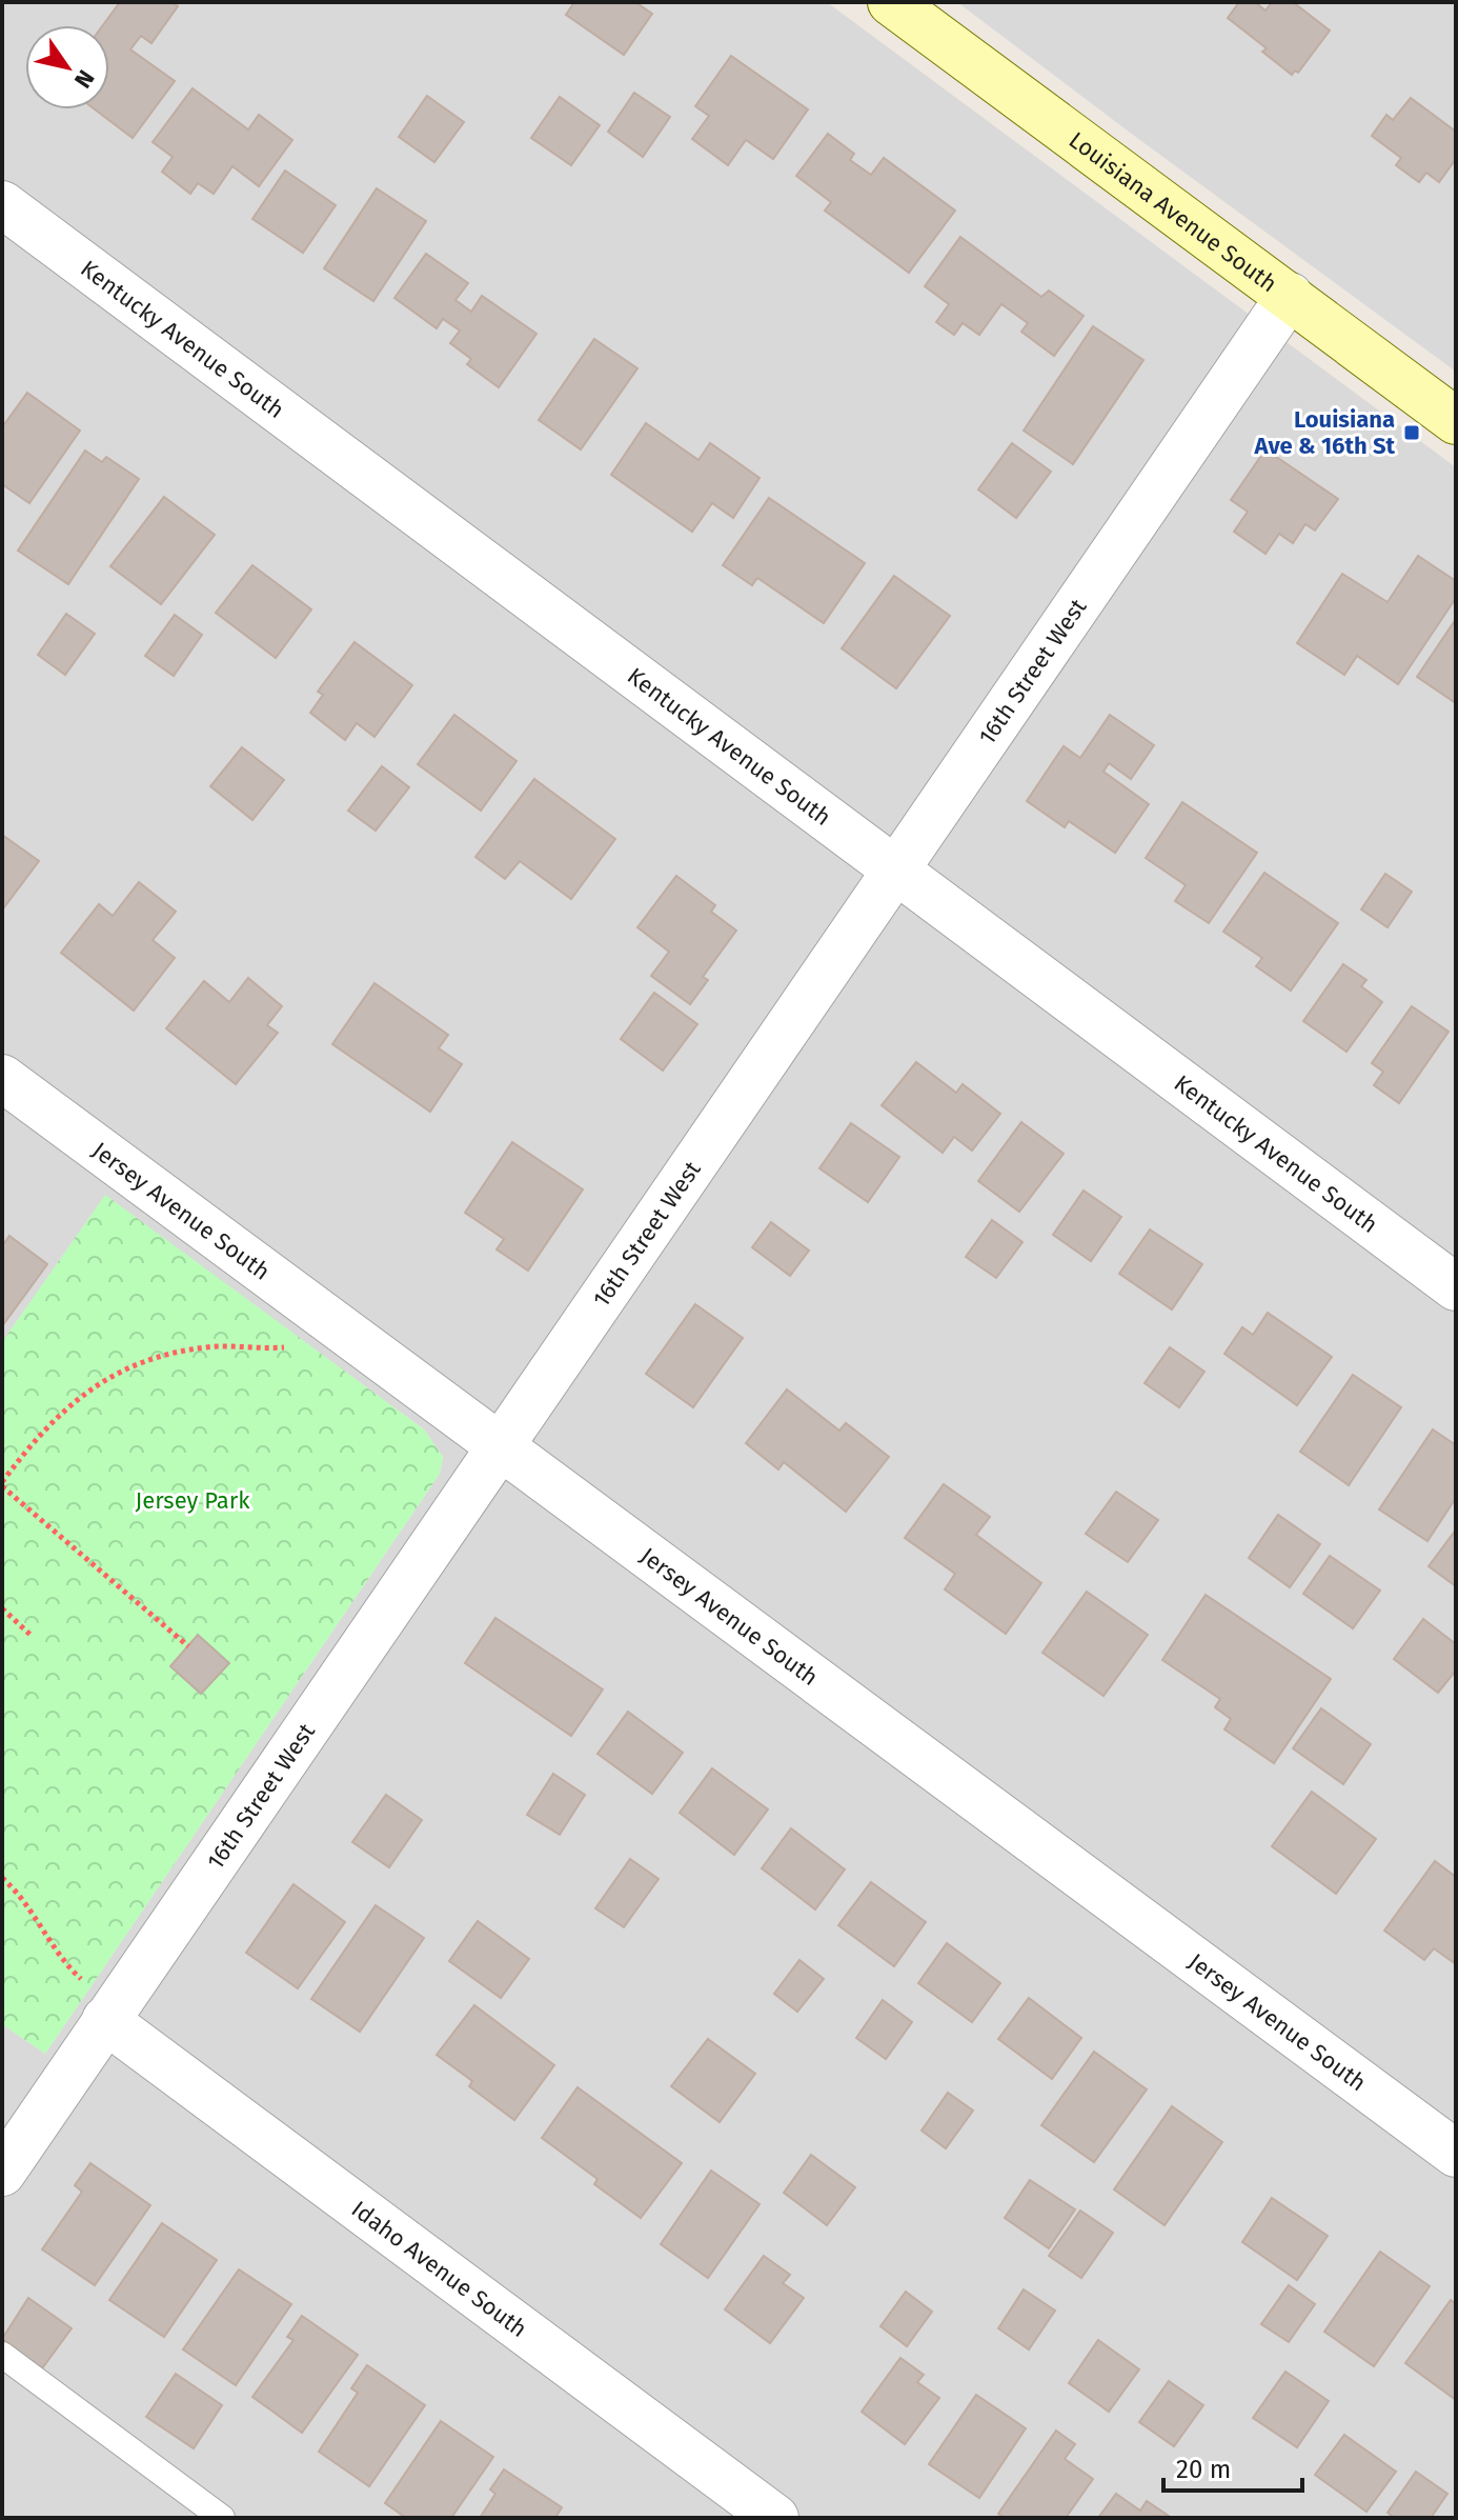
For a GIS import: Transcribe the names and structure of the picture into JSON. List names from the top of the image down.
{
  "streets": {
    "main road": ["Louisiana Avenue South"],
    "street": [
      "Kentucky Avenue South",
      "16th Street West",
      "Jersey Avenue South",
      "Idaho Avenue South"
    ]
  },
  "crossings": [
    ["Louisiana Avenue South", "16th Street West"],
    ["Kentucky Avenue South", "16th Street West"],
    ["16th Street West", "Jersey Avenue South"],
    ["16th Street West", "Idaho Avenue South"]
  ],
  "parks": ["Jersey Park"],
  "places": {
    "transit": ["Louisiana Ave & 16th St"]
  },
  "scale_bar": "20 m",
  "north": "bottom right"
}
